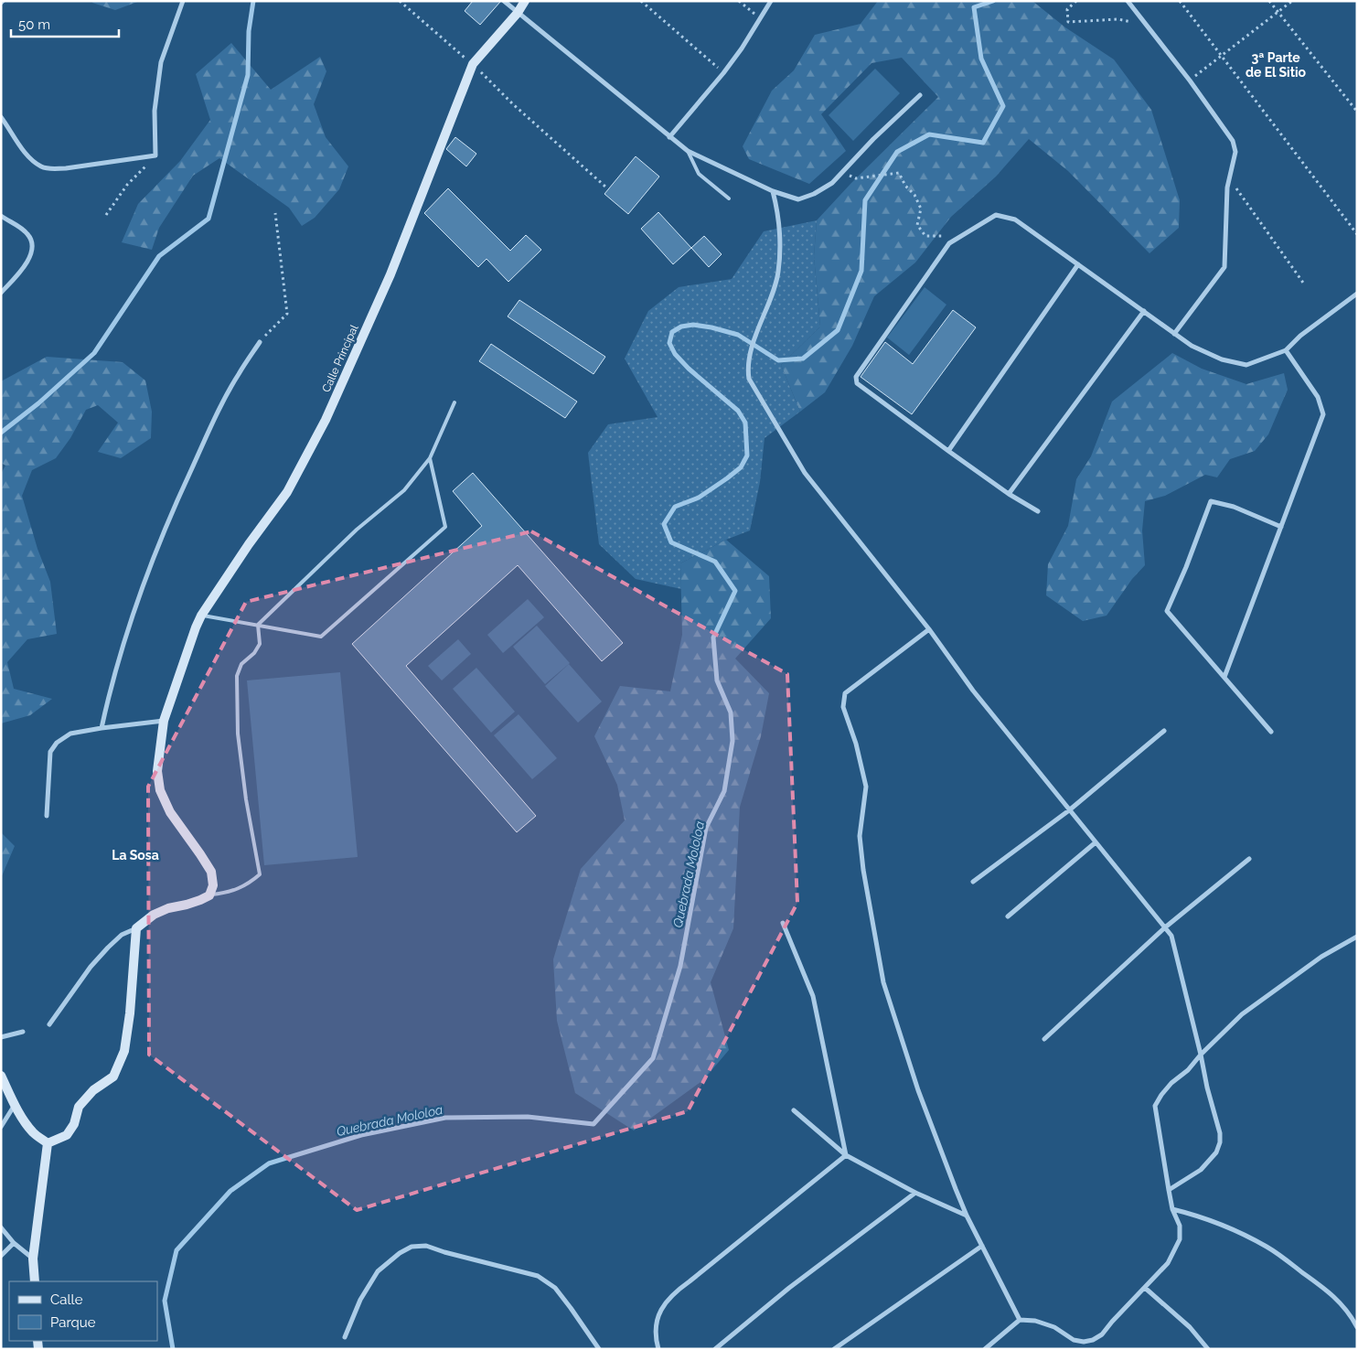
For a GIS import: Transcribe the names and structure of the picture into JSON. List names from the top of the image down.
{
  "streets": {
    "street": ["Calle Principal"]
  },
  "districts": ["3ª Parte de El Sitio", "La Sosa"],
  "water": ["Quebrada Mololoa"],
  "legend": ["Calle", "Parque"],
  "scale_bar": "50 m"
}
